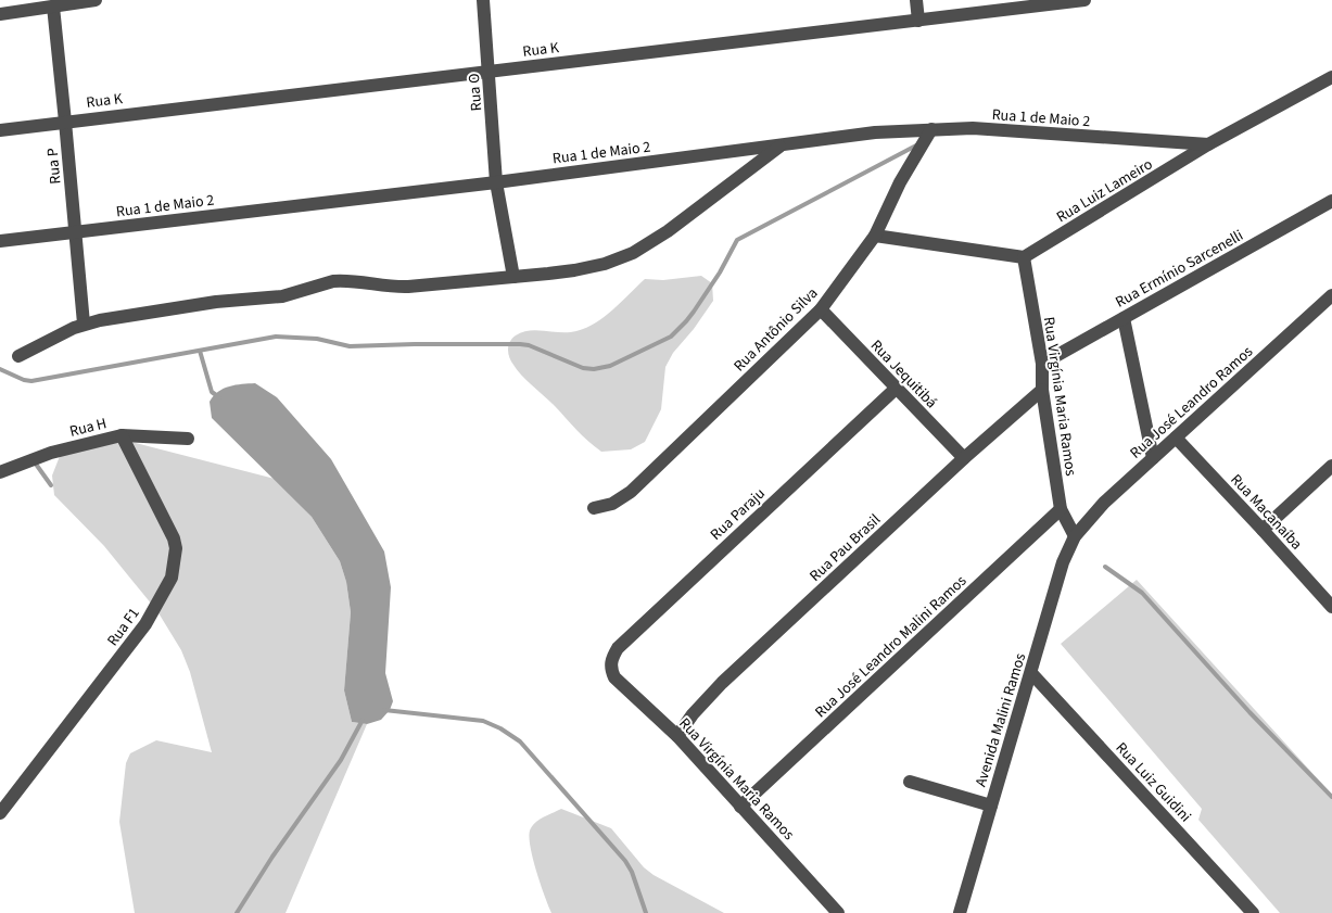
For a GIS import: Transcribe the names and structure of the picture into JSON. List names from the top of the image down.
{
  "streets": {
    "street": [
      "Rua K",
      "Rua O",
      "Rua 1 de Maio 2",
      "Rua P",
      "Rua Luiz Lameiro",
      "Rua Ermínio Sarcenelli",
      "Rua Antônio Silva",
      "Rua Jequitibá",
      "Rua Virgínia Maria Ramos",
      "Rua José Leandro Ramos",
      "Rua H",
      "Rua Macanaíba",
      "Rua Paraju",
      "Rua Pau Brasil",
      "Rua F1",
      "Rua José Leandro Malini Ramos",
      "Avenida Malini Ramos",
      "Rua Luiz Guidini"
    ]
  },
  "crossings": [
    ["Rua K", "Rua O"],
    ["Rua K", "Rua P"],
    ["Rua O", "Rua 1 de Maio 2"],
    ["Rua 1 de Maio 2", "Rua P"],
    ["Rua 1 de Maio 2", "Rua Luiz Lameiro"],
    ["Rua 1 de Maio 2", "Rua Antônio Silva"],
    ["Rua Luiz Lameiro", "Rua Virgínia Maria Ramos"],
    ["Rua Ermínio Sarcenelli", "Rua Virgínia Maria Ramos"],
    ["Rua Antônio Silva", "Rua Jequitibá"],
    ["Rua Jequitibá", "Rua Paraju"],
    ["Rua Jequitibá", "Rua Pau Brasil"],
    ["Rua Virgínia Maria Ramos", "Rua José Leandro Ramos"],
    ["Rua Virgínia Maria Ramos", "Rua Paraju"],
    ["Rua Virgínia Maria Ramos", "Rua Pau Brasil"],
    ["Rua Virgínia Maria Ramos", "Rua José Leandro Malini Ramos"],
    ["Rua Virgínia Maria Ramos", "Avenida Malini Ramos"],
    ["Rua José Leandro Ramos", "Rua Macanaíba"],
    ["Rua José Leandro Ramos", "Avenida Malini Ramos"],
    ["Rua H", "Rua F1"],
    ["Avenida Malini Ramos", "Rua Luiz Guidini"]
  ]
}
